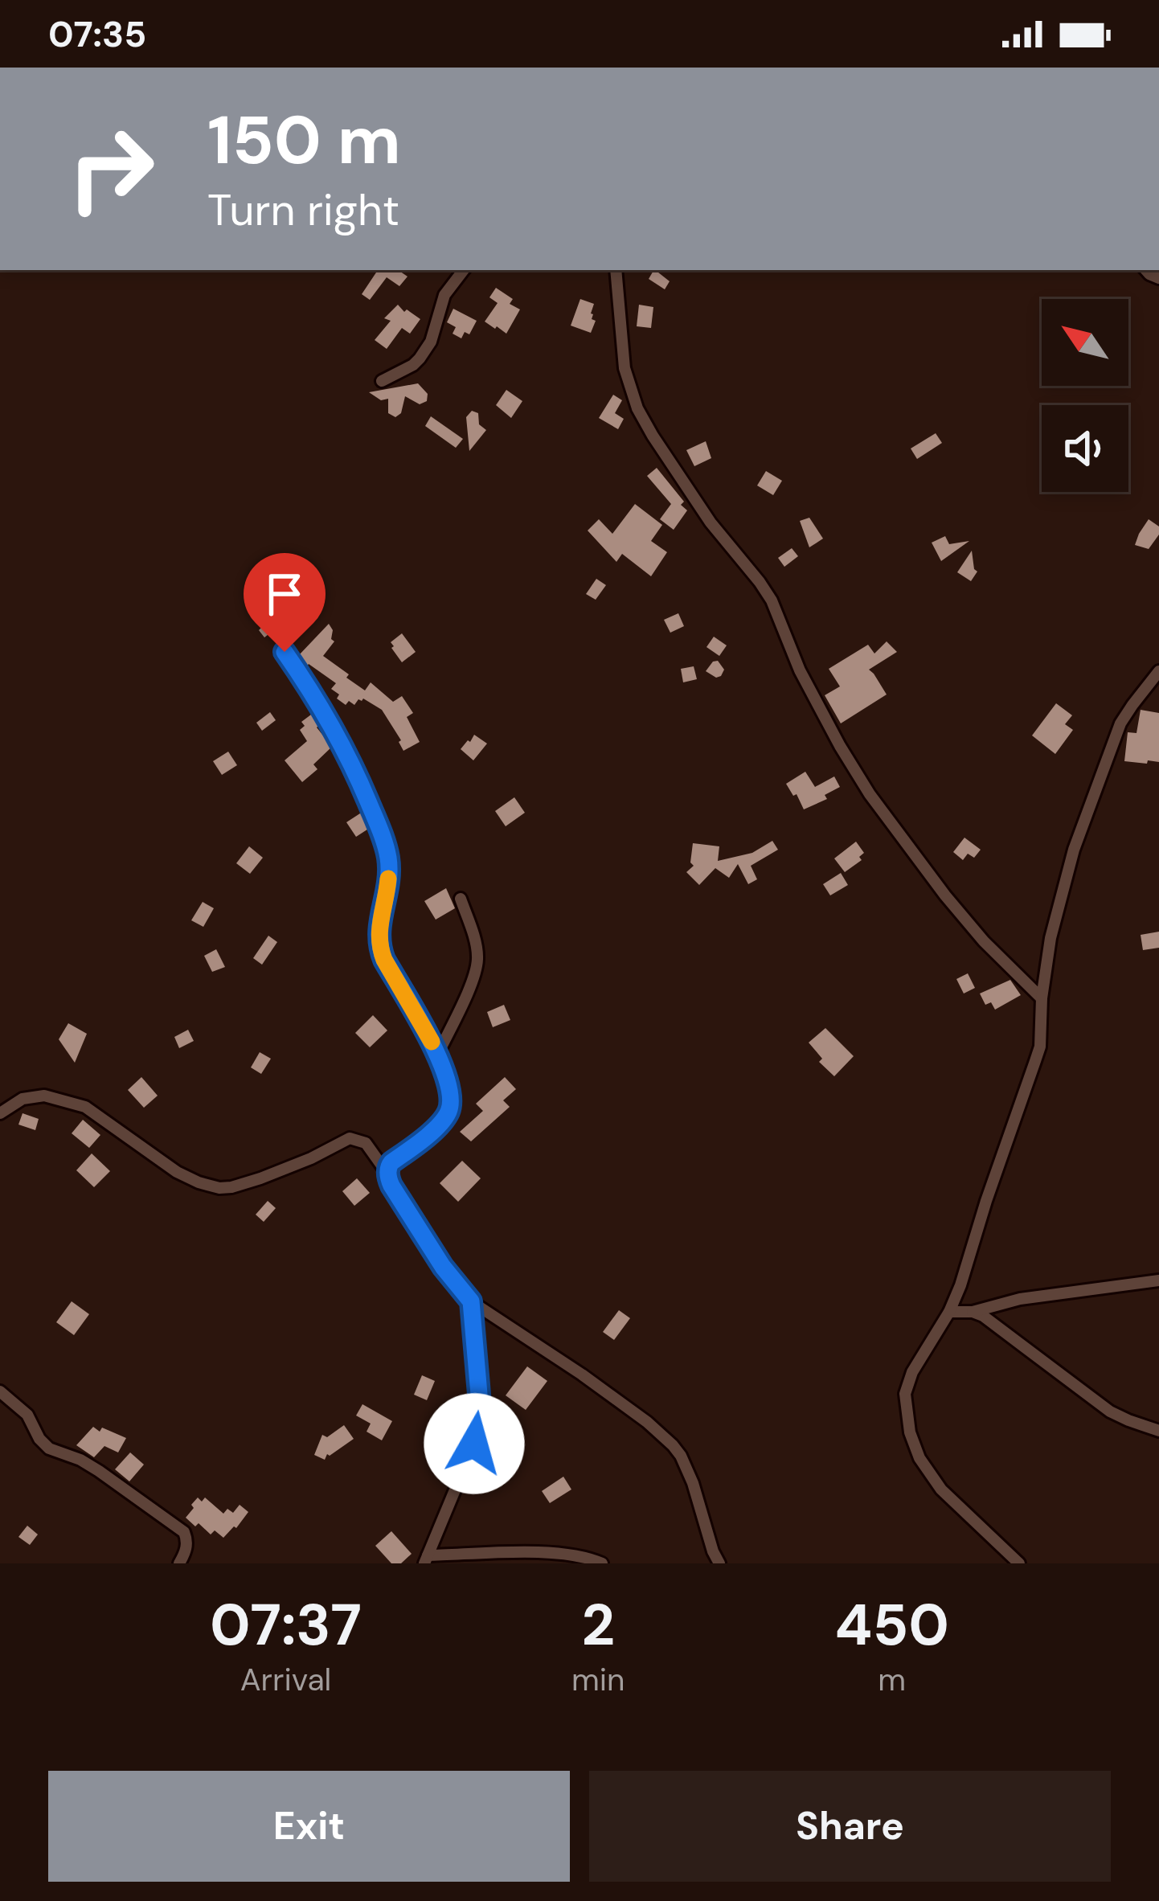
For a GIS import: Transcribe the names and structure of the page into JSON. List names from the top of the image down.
{
  "north": "top left",
  "page": {
    "status": "07:35",
    "turn": ["150 m", "Turn right"],
    "eta": [
      "07:37",
      "Arrival",
      "2",
      "min",
      "450",
      "m"
    ],
    "buttons": ["Exit", "Share"]
  }
}
